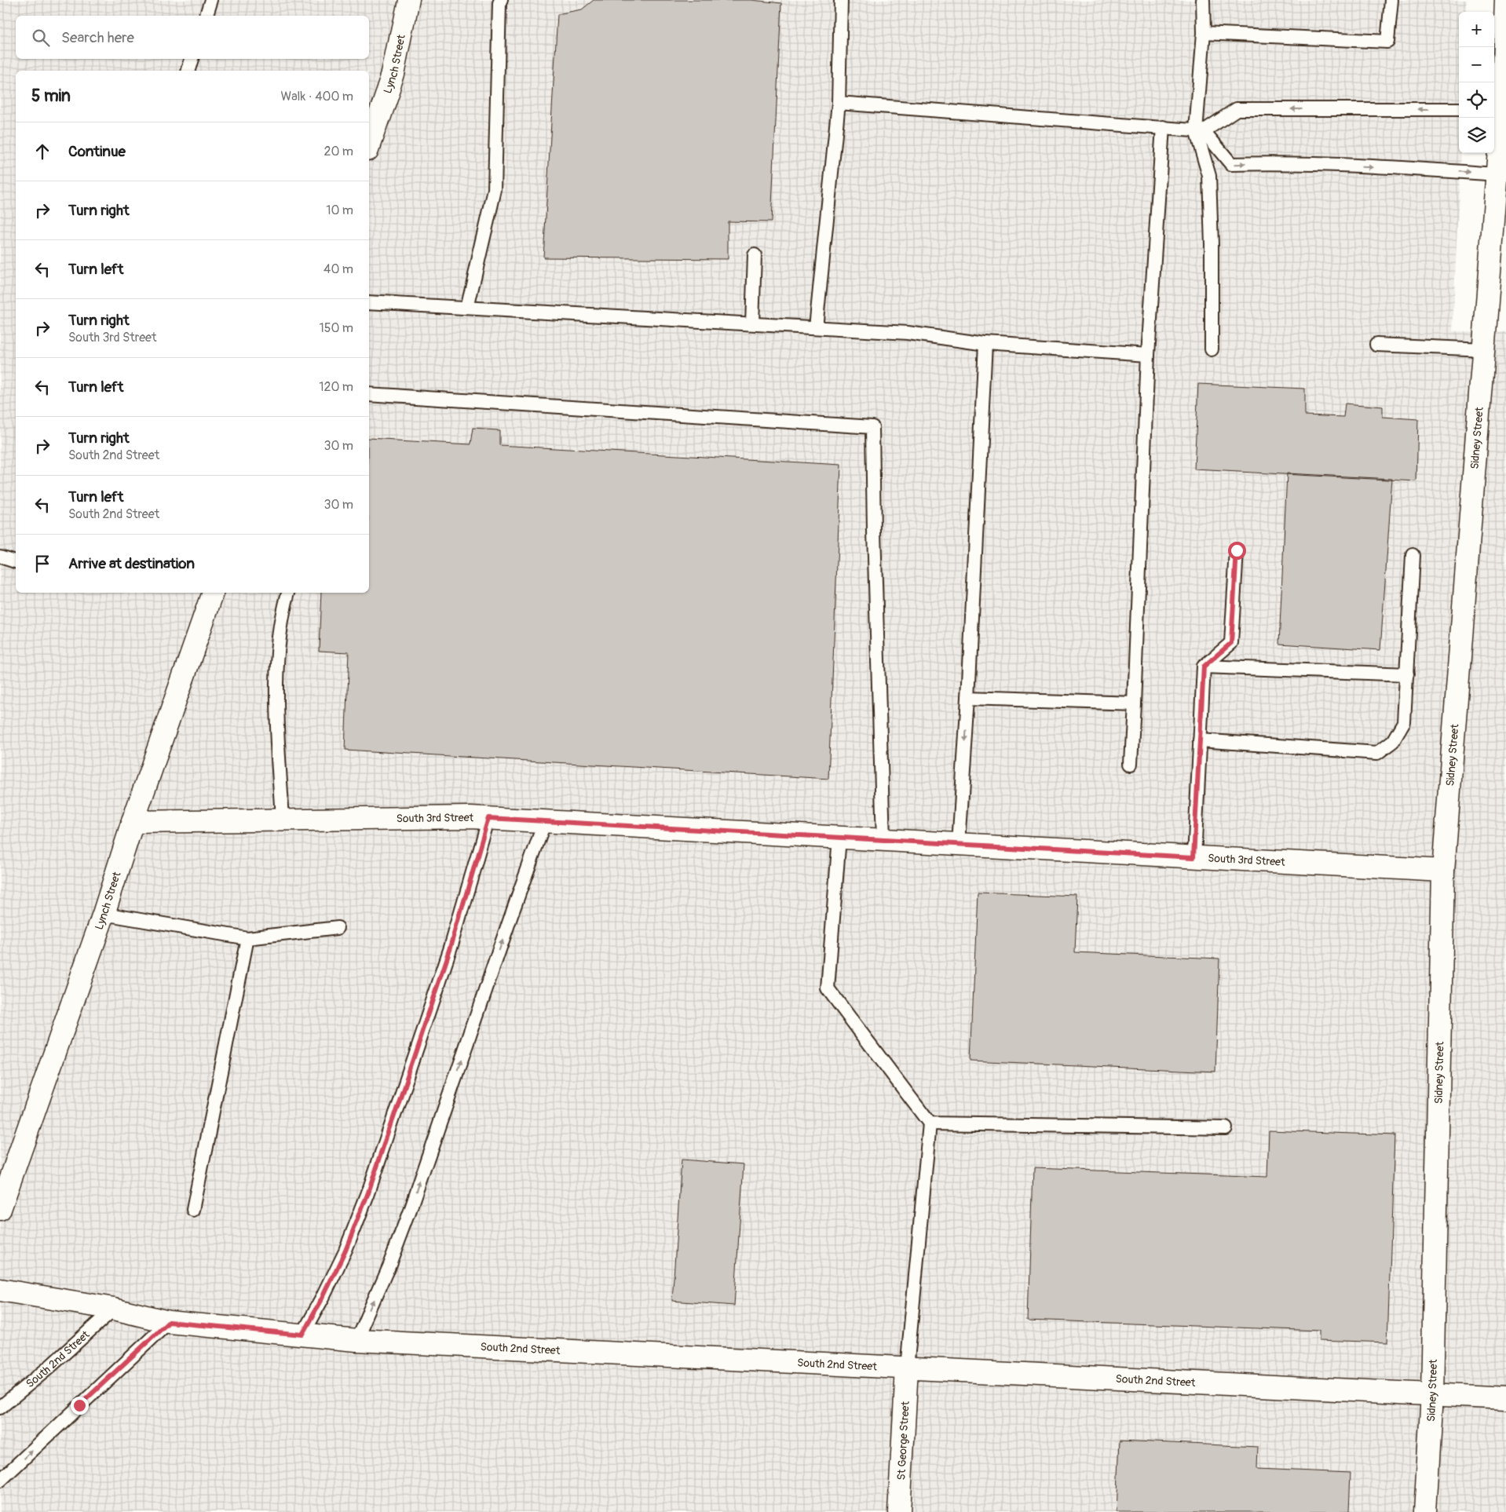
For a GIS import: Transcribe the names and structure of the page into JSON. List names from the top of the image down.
{
  "streets": {
    "street": [
      "Lynch Street",
      "Sidney Street",
      "South 3rd Street",
      "South 2nd Street",
      "St George Street"
    ]
  },
  "crossings": [
    ["Lynch Street", "South 3rd Street"],
    ["Sidney Street", "South 3rd Street"],
    ["Sidney Street", "South 2nd Street"],
    ["South 2nd Street", "St George Street"]
  ],
  "page": {
    "map_buttons": ["+", "−"],
    "search": "Search here",
    "heading": ["5 min", "Walk · 400 m"],
    "list": [
      ["Continue", "20 m"],
      ["Turn right", "10 m"],
      ["Turn left", "40 m"],
      ["Turn right", "South 3rd Street", "150 m"],
      ["Turn left", "120 m"],
      ["Turn right", "South 2nd Street", "30 m"],
      ["Turn left", "South 2nd Street", "30 m"],
      "Arrive at destination"
    ]
  }
}
